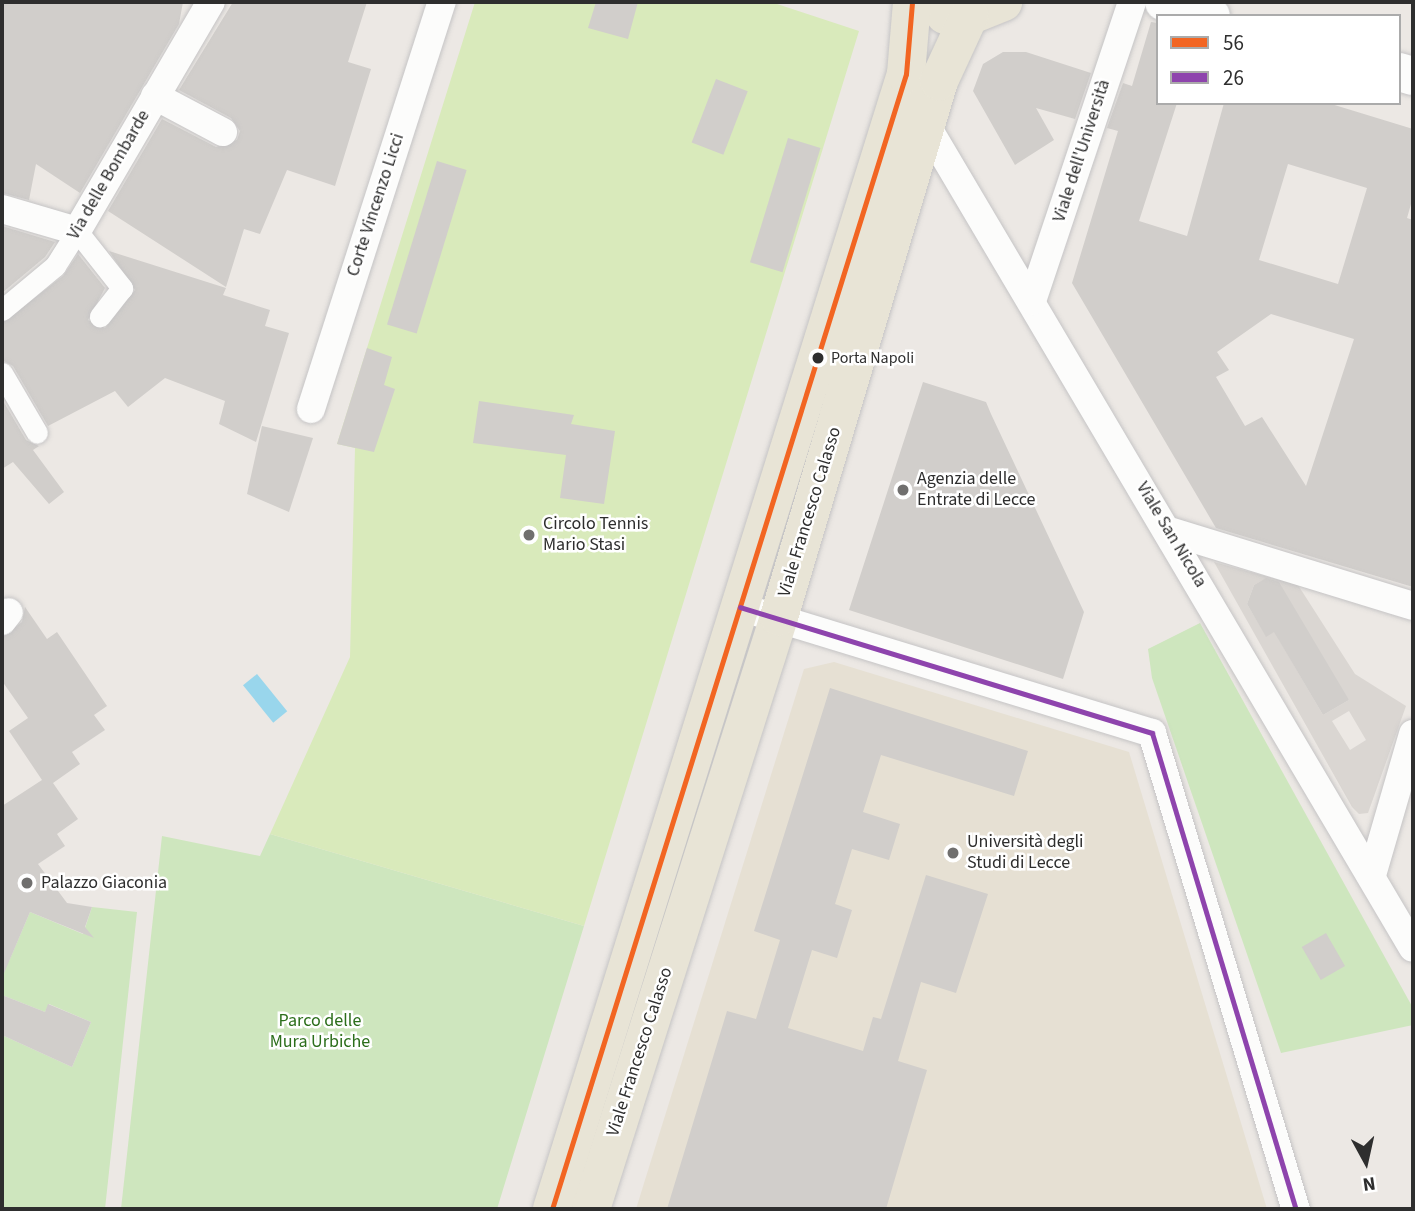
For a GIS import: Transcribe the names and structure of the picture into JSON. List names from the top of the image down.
{
  "streets": {
    "main road": ["Viale Francesco Calasso"],
    "street": [
      "Viale dell'Università",
      "Via delle Bombarde",
      "Corte Vincenzo Licci",
      "Viale San Nicola"
    ]
  },
  "crossings": [
    ["Viale dell'Università", "Viale San Nicola"],
    ["Viale Francesco Calasso", "Viale San Nicola"]
  ],
  "parks": ["Parco delle Mura Urbiche"],
  "places": [
    "Porta Napoli",
    "Agenzia delle Entrate di Lecce",
    "Circolo Tennis Mario Stasi",
    "Università degli Studi di Lecce",
    "Palazzo Giaconia"
  ],
  "lines": ["transit line 56", "transit line 26"],
  "legend": ["56", "26"],
  "north": "bottom"
}
